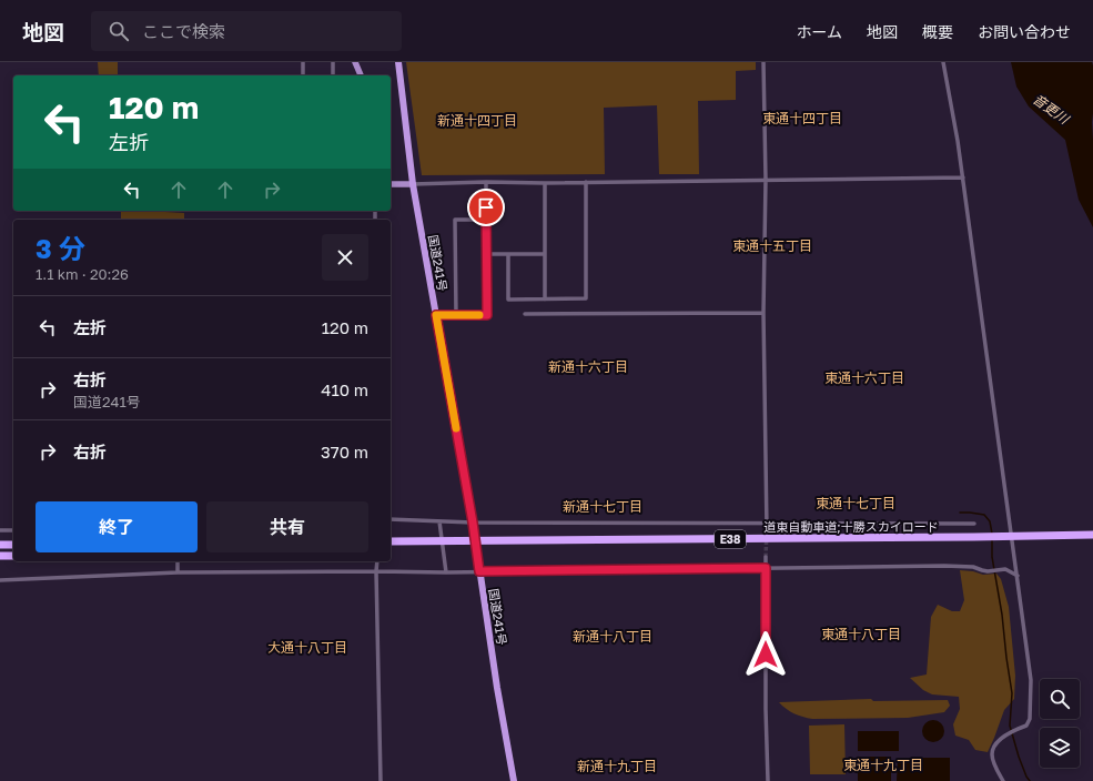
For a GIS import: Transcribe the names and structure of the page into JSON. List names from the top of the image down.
{
  "streets": {
    "highway": ["国道241号", "道東自動車道;十勝スカイロード", "E38"]
  },
  "districts": [
    "東通十四丁目",
    "新通十四丁目",
    "東通十五丁目",
    "新通十六丁目",
    "東通十六丁目",
    "東通十七丁目",
    "新通十七丁目",
    "東通十八丁目",
    "新通十八丁目",
    "大通十八丁目",
    "東通十九丁目",
    "新通十九丁目"
  ],
  "water": ["音更川"],
  "page": {
    "header": "地図",
    "search": "ここで検索",
    "nav": [
      "ホーム",
      "地図",
      "概要",
      "お問い合わせ"
    ],
    "turn": ["120 m", "左折"],
    "heading": ["3 分", "1.1 km · 20:26"],
    "list": [
      {
        "name": "左折",
        "value": "120 m"
      },
      {
        "name": "右折",
        "note": "国道241号",
        "value": "410 m"
      },
      {
        "name": "右折",
        "value": "370 m"
      }
    ],
    "buttons": ["終了", "共有"]
  }
}
